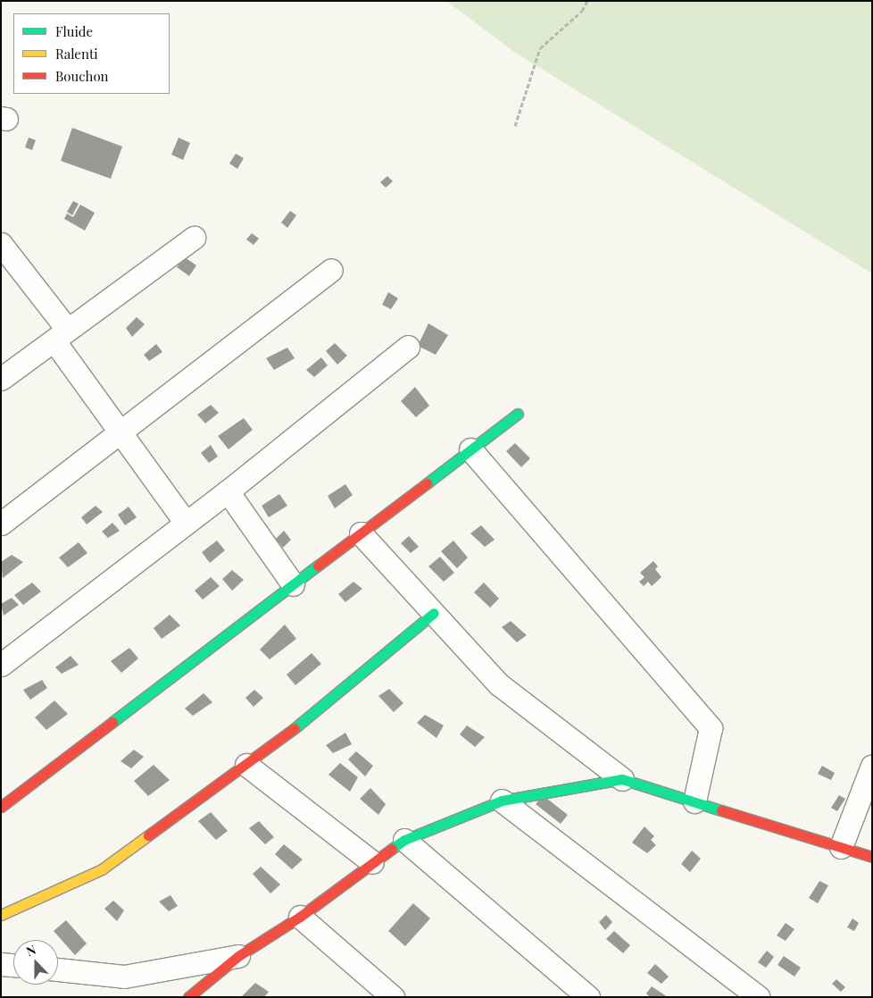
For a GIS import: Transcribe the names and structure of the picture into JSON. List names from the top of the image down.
{
  "legend": ["Fluide", "Ralenti", "Bouchon"],
  "north": "top"
}
